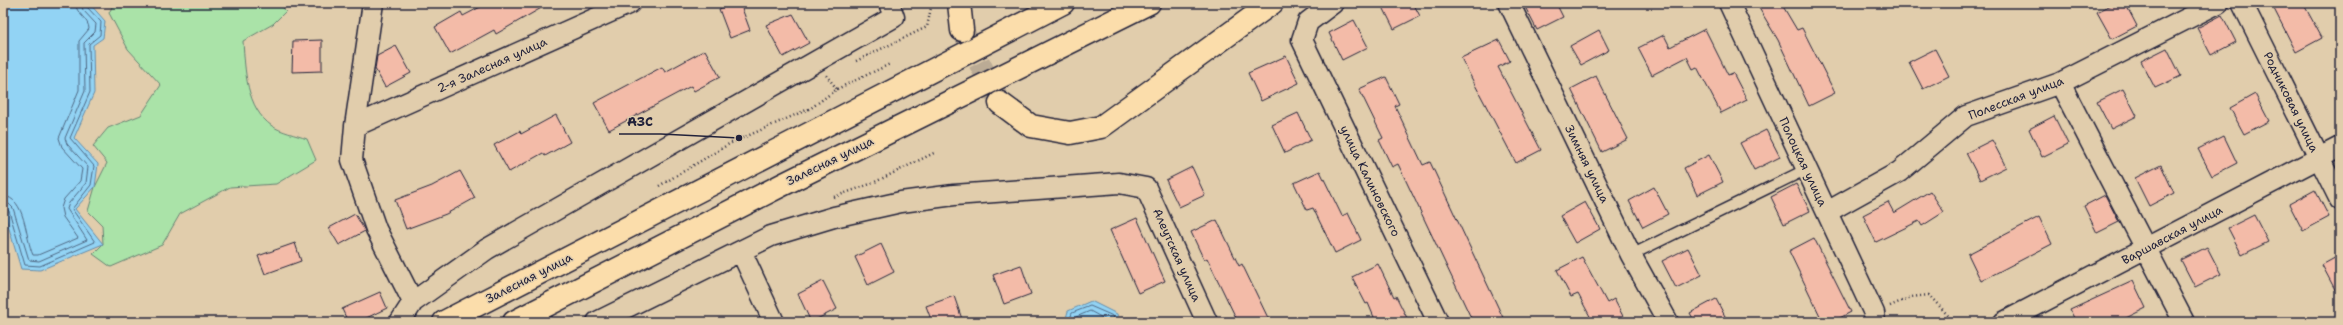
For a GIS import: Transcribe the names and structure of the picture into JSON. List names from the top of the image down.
{
  "streets": {
    "main road": ["Залесная улица"],
    "street": [
      "2-я Залесная улица",
      "Полесская улица",
      "Родниковая улица",
      "Полоцкая улица",
      "Зимняя улица",
      "улица Калиновского",
      "Варшавская улица",
      "Алеутская улица"
    ]
  },
  "crossings": [
    ["Полесская улица", "Полоцкая улица"],
    ["Родниковая улица", "Варшавская улица"]
  ],
  "places": ["АЗС"]
}
